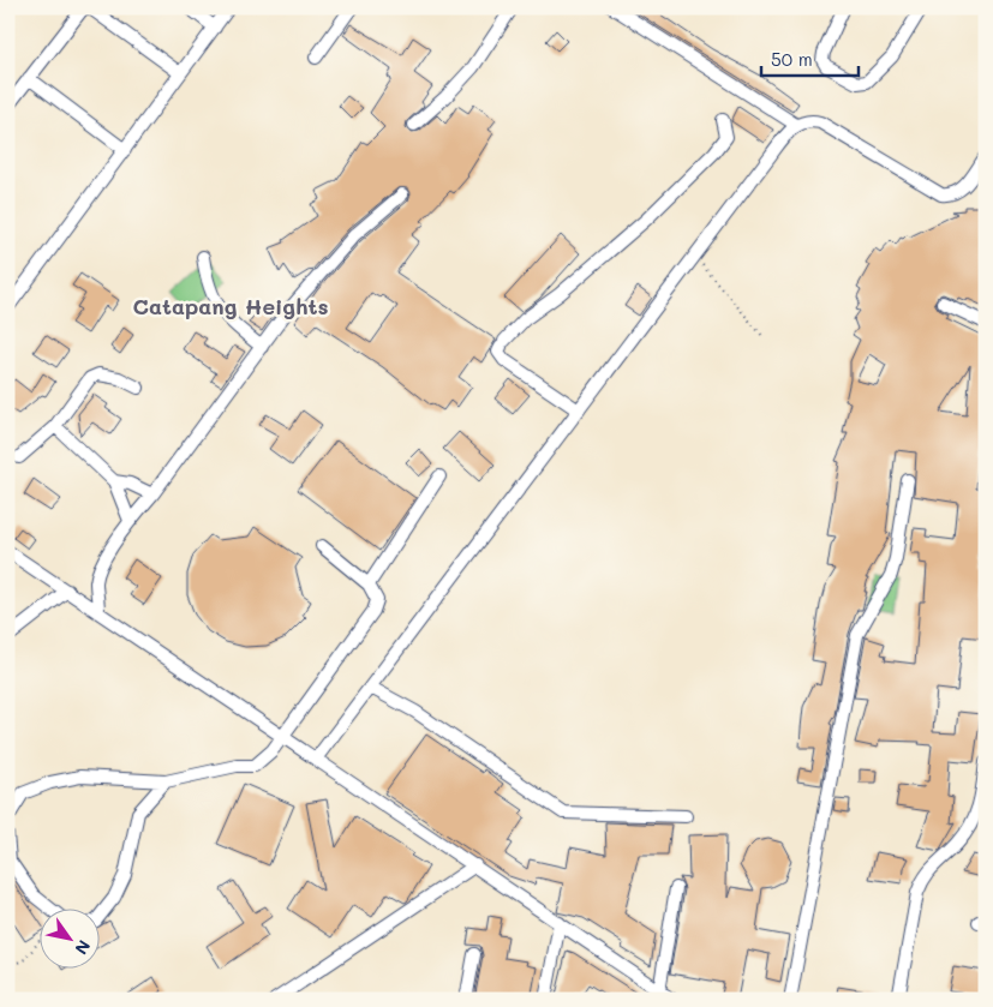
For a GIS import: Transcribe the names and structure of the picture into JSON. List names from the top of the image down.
{
  "districts": ["Catapang Heights"],
  "scale_bar": "50 m",
  "north": "bottom right"
}
